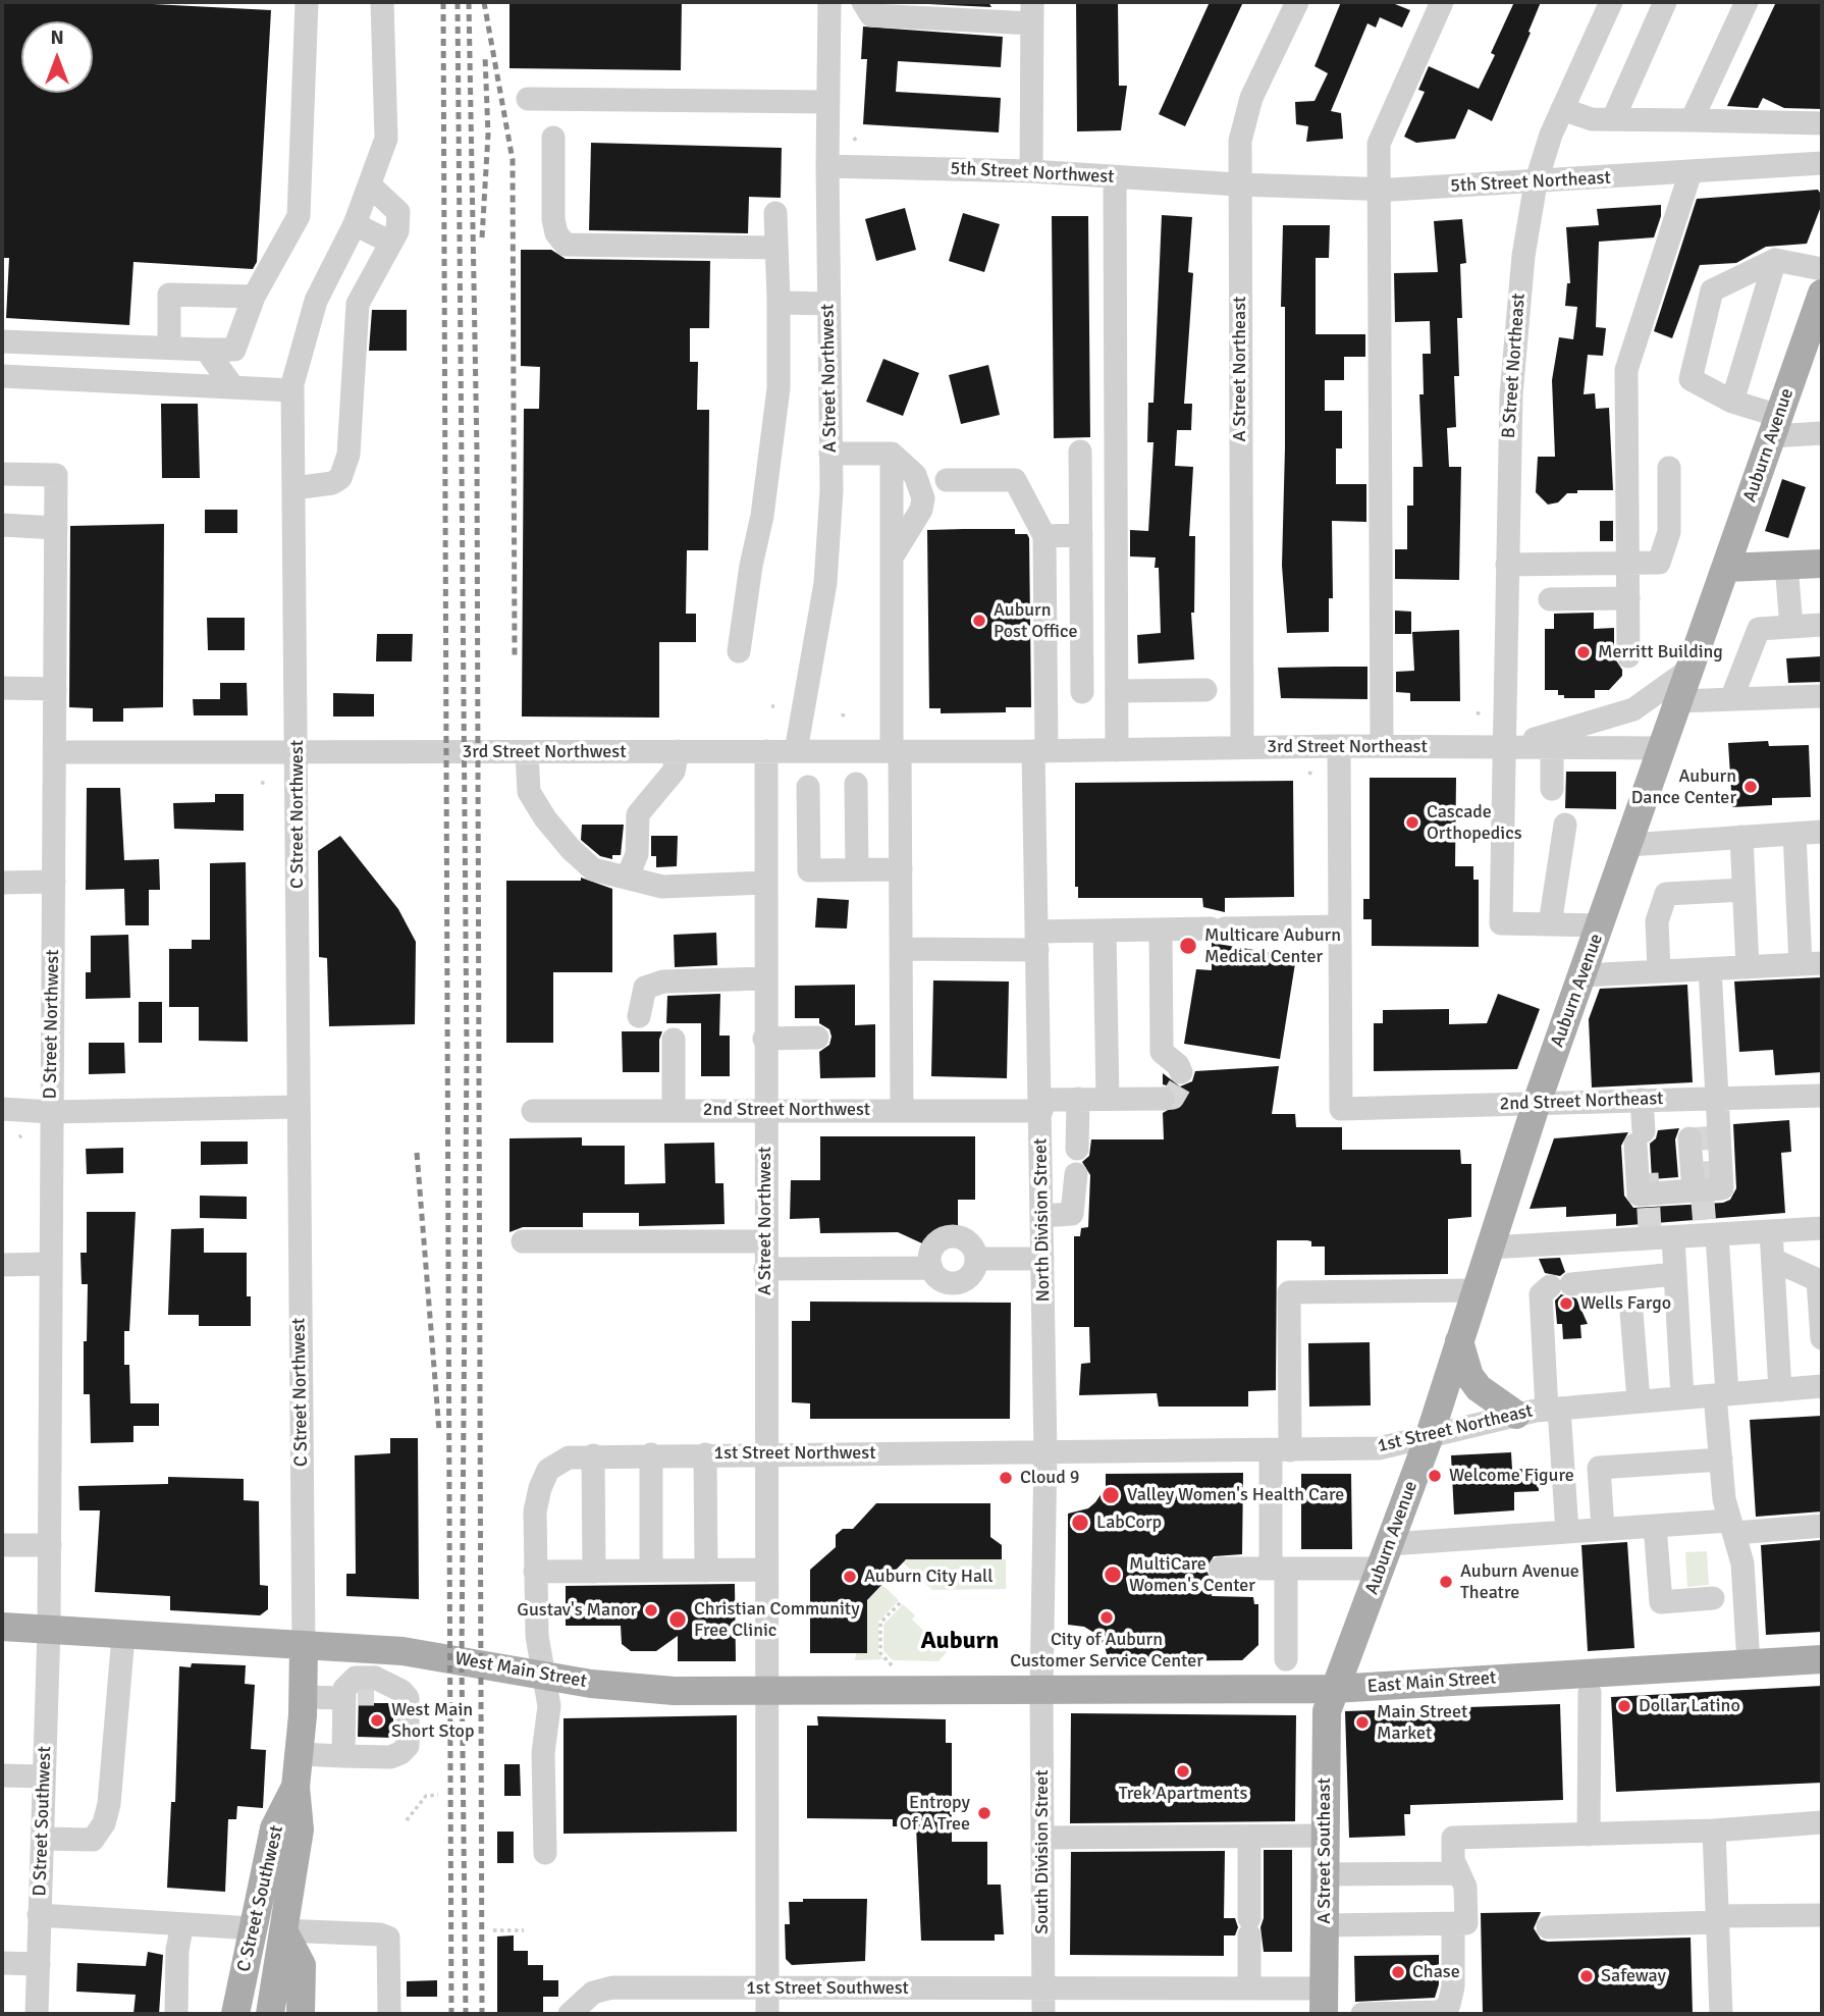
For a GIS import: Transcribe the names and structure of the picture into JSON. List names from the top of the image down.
{
  "streets": {
    "main road": [
      "Auburn Avenue",
      "West Main Street",
      "East Main Street",
      "A Street Southeast",
      "C Street Southwest"
    ],
    "street": [
      "5th Street Northwest",
      "5th Street Northeast",
      "B Street Northeast",
      "A Street Northeast",
      "A Street Northwest",
      "3rd Street Northeast",
      "3rd Street Northwest",
      "C Street Northwest",
      "D Street Northwest",
      "2nd Street Northeast",
      "2nd Street Northwest",
      "North Division Street",
      "1st Street Northeast",
      "1st Street Northwest",
      "D Street Southwest",
      "South Division Street",
      "1st Street Southwest"
    ]
  },
  "crossings": [
    ["5th Street Northwest", "5th Street Northeast"],
    ["5th Street Northwest", "A Street Northeast"],
    ["5th Street Northwest", "A Street Northwest"],
    ["5th Street Northeast", "B Street Northeast"],
    ["5th Street Northeast", "A Street Northeast"],
    ["B Street Northeast", "3rd Street Northeast"],
    ["A Street Northeast", "3rd Street Northeast"],
    ["A Street Northwest", "3rd Street Northwest"],
    ["A Street Northwest", "2nd Street Northwest"],
    ["A Street Northwest", "1st Street Northwest"],
    ["A Street Northwest", "West Main Street"],
    ["A Street Northwest", "1st Street Southwest"],
    ["Auburn Avenue", "3rd Street Northeast"],
    ["Auburn Avenue", "2nd Street Northeast"],
    ["Auburn Avenue", "1st Street Northeast"],
    ["Auburn Avenue", "East Main Street"],
    ["Auburn Avenue", "A Street Southeast"],
    ["3rd Street Northeast", "3rd Street Northwest"],
    ["3rd Street Northeast", "North Division Street"],
    ["3rd Street Northwest", "C Street Northwest"],
    ["3rd Street Northwest", "D Street Northwest"],
    ["3rd Street Northwest", "North Division Street"],
    ["C Street Northwest", "West Main Street"],
    ["C Street Northwest", "C Street Southwest"],
    ["D Street Northwest", "West Main Street"],
    ["D Street Northwest", "D Street Southwest"],
    ["2nd Street Northwest", "North Division Street"],
    ["North Division Street", "1st Street Northeast"],
    ["North Division Street", "1st Street Northwest"],
    ["North Division Street", "West Main Street"],
    ["North Division Street", "East Main Street"],
    ["North Division Street", "South Division Street"],
    ["1st Street Northeast", "1st Street Northwest"],
    ["West Main Street", "East Main Street"],
    ["West Main Street", "D Street Southwest"],
    ["West Main Street", "South Division Street"],
    ["West Main Street", "C Street Southwest"],
    ["East Main Street", "A Street Southeast"],
    ["East Main Street", "South Division Street"],
    ["A Street Southeast", "1st Street Southwest"],
    ["South Division Street", "1st Street Southwest"]
  ],
  "districts": ["Auburn"],
  "places": [
    "Auburn Post Office",
    "Merritt Building",
    "Auburn Dance Center",
    "Cascade Orthopedics",
    "Multicare Auburn Medical Center",
    "Wells Fargo",
    "Welcome Figure",
    "Cloud 9",
    "Valley Women's Health Care",
    "LabCorp",
    "MultiCare Women's Center",
    "Auburn City Hall",
    "Auburn Avenue Theatre",
    "Gustav's Manor",
    "City of Auburn Customer Service Center",
    "Christian Community Free Clinic",
    "Dollar Latino",
    "West Main Short Stop",
    "Main Street Market",
    "Trek Apartments",
    "Entropy Of A Tree",
    "Chase",
    "Safeway"
  ],
  "north": "top"
}
